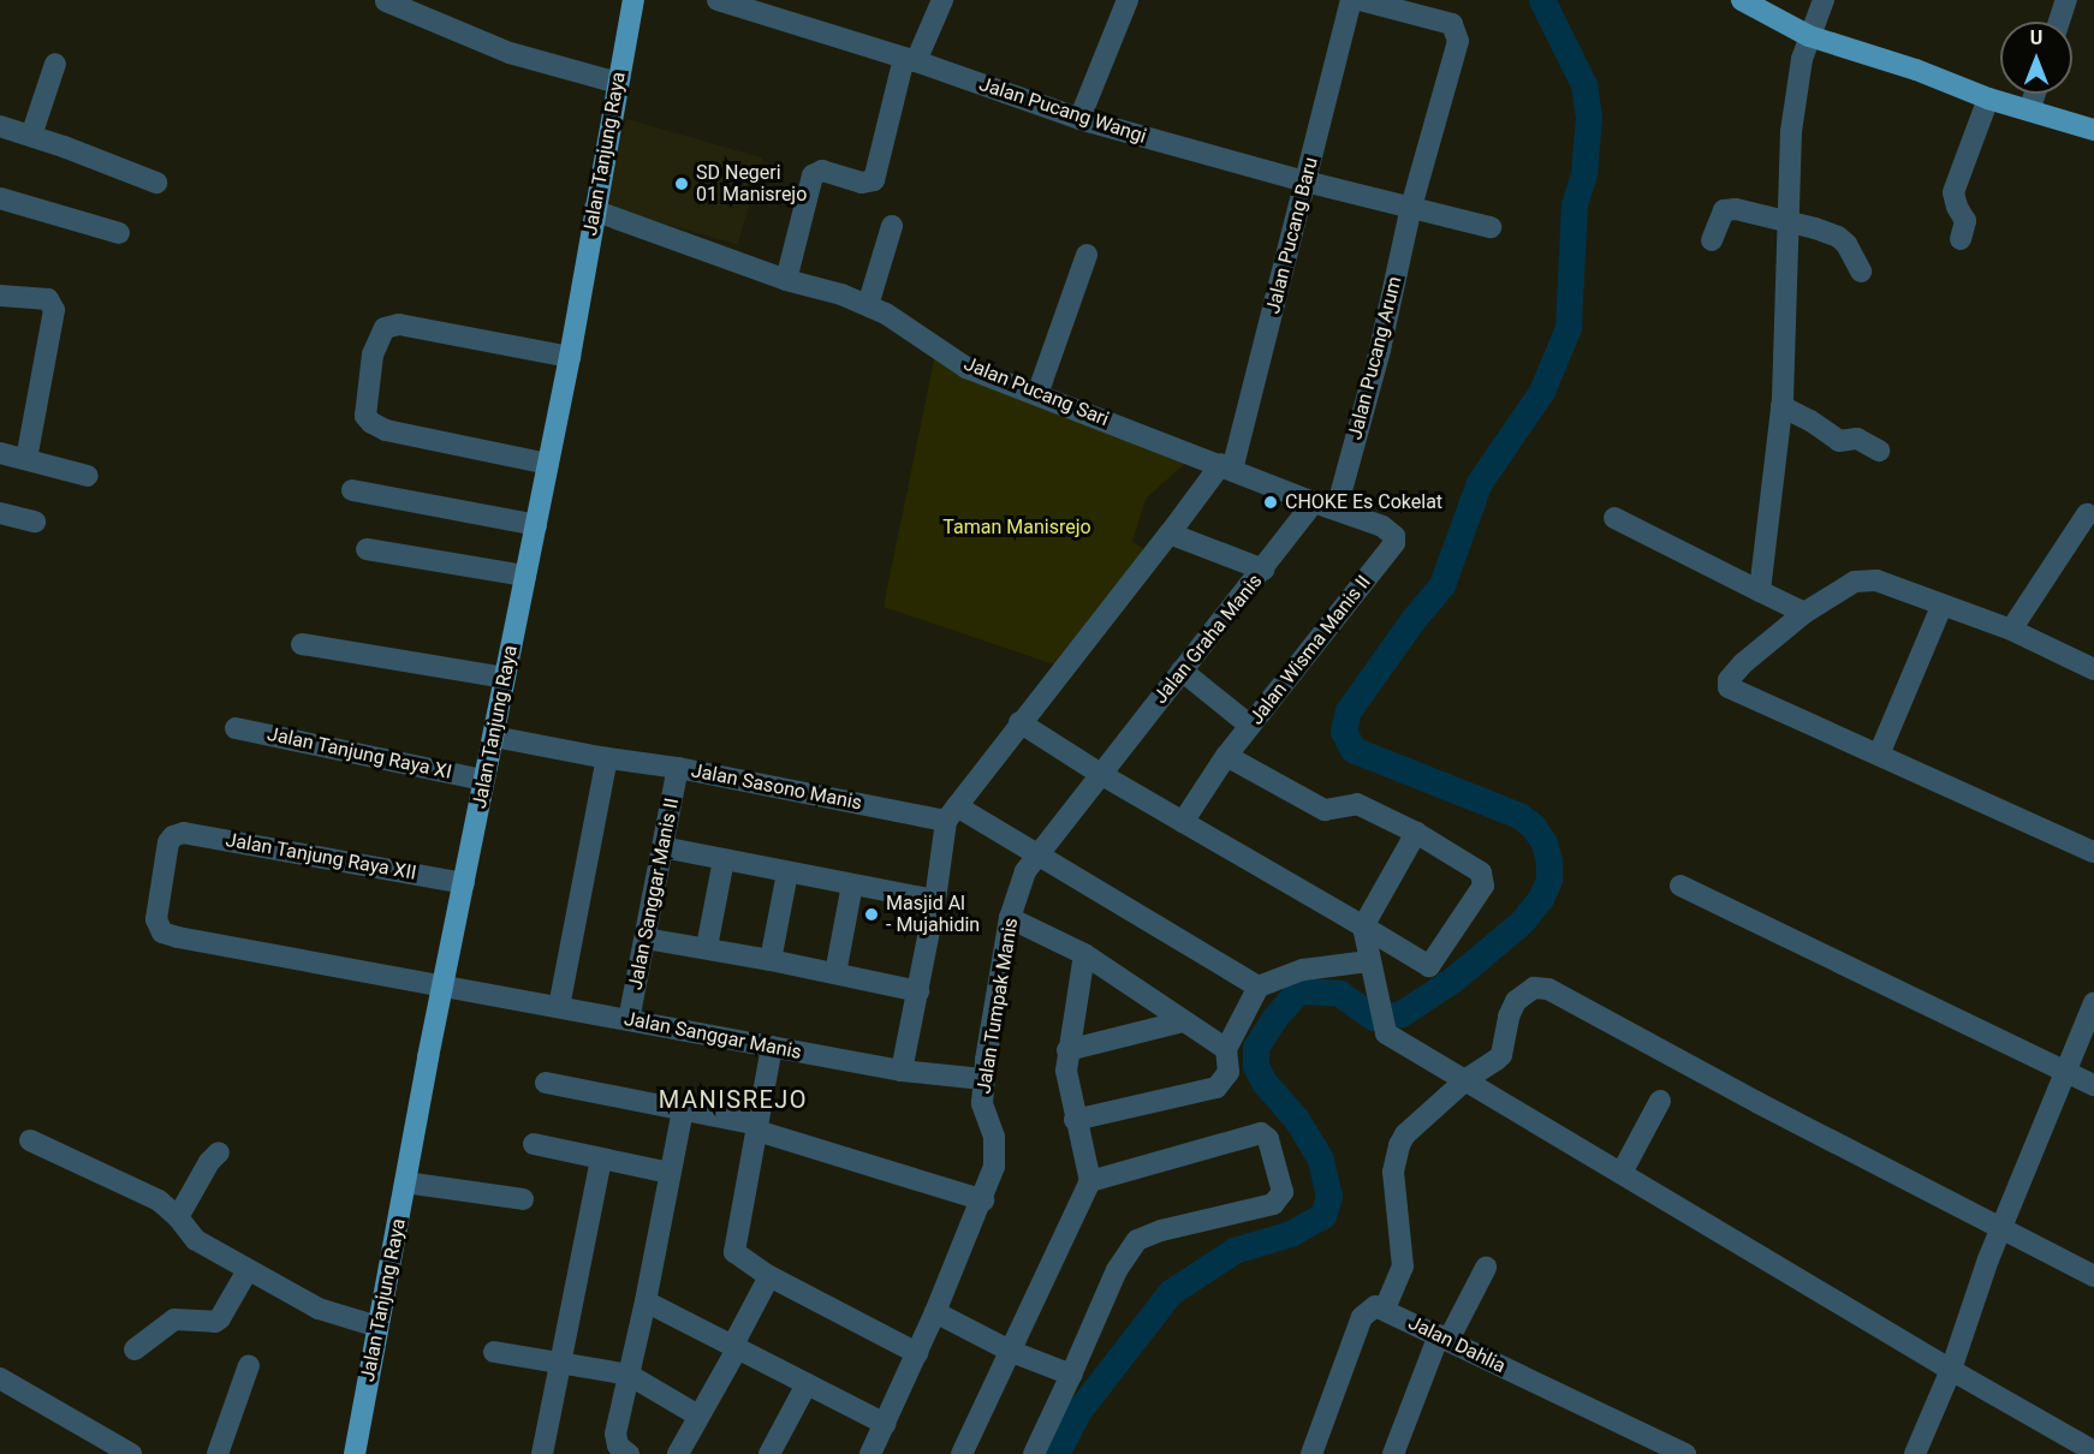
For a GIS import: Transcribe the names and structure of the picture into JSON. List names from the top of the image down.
{
  "streets": {
    "main road": ["Jalan Tanjung Raya"],
    "street": [
      "Jalan Pucang Wangi",
      "Jalan Pucang Baru",
      "Jalan Pucang Arum",
      "Jalan Pucang Sari",
      "Jalan Graha Manis",
      "Jalan Wisma Manis II",
      "Jalan Tanjung Raya XI",
      "Jalan Sasono Manis",
      "Jalan Tanjung Raya XII",
      "Jalan Sanggar Manis II",
      "Jalan Tumpak Manis",
      "Jalan Sanggar Manis",
      "Jalan Dahlia"
    ]
  },
  "crossings": [
    ["Jalan Pucang Wangi", "Jalan Pucang Baru"],
    ["Jalan Pucang Wangi", "Jalan Pucang Arum"],
    ["Jalan Tanjung Raya", "Jalan Pucang Sari"],
    ["Jalan Tanjung Raya", "Jalan Tanjung Raya XI"],
    ["Jalan Tanjung Raya", "Jalan Sasono Manis"],
    ["Jalan Tanjung Raya", "Jalan Tanjung Raya XII"],
    ["Jalan Tanjung Raya", "Jalan Sanggar Manis"],
    ["Jalan Pucang Baru", "Jalan Pucang Sari"],
    ["Jalan Pucang Arum", "Jalan Pucang Sari"],
    ["Jalan Pucang Sari", "Jalan Graha Manis"],
    ["Jalan Pucang Sari", "Jalan Wisma Manis II"],
    ["Jalan Graha Manis", "Jalan Tumpak Manis"],
    ["Jalan Sasono Manis", "Jalan Sanggar Manis II"],
    ["Jalan Tanjung Raya XII", "Jalan Sanggar Manis"],
    ["Jalan Sanggar Manis II", "Jalan Sanggar Manis"],
    ["Jalan Tumpak Manis", "Jalan Sanggar Manis"]
  ],
  "districts": ["MANISREJO"],
  "parks": ["Taman Manisrejo"],
  "places": ["SD Negeri 01 Manisrejo", "CHOKE Es Cokelat", "Masjid Al - Mujahidin"],
  "north": "top"
}
